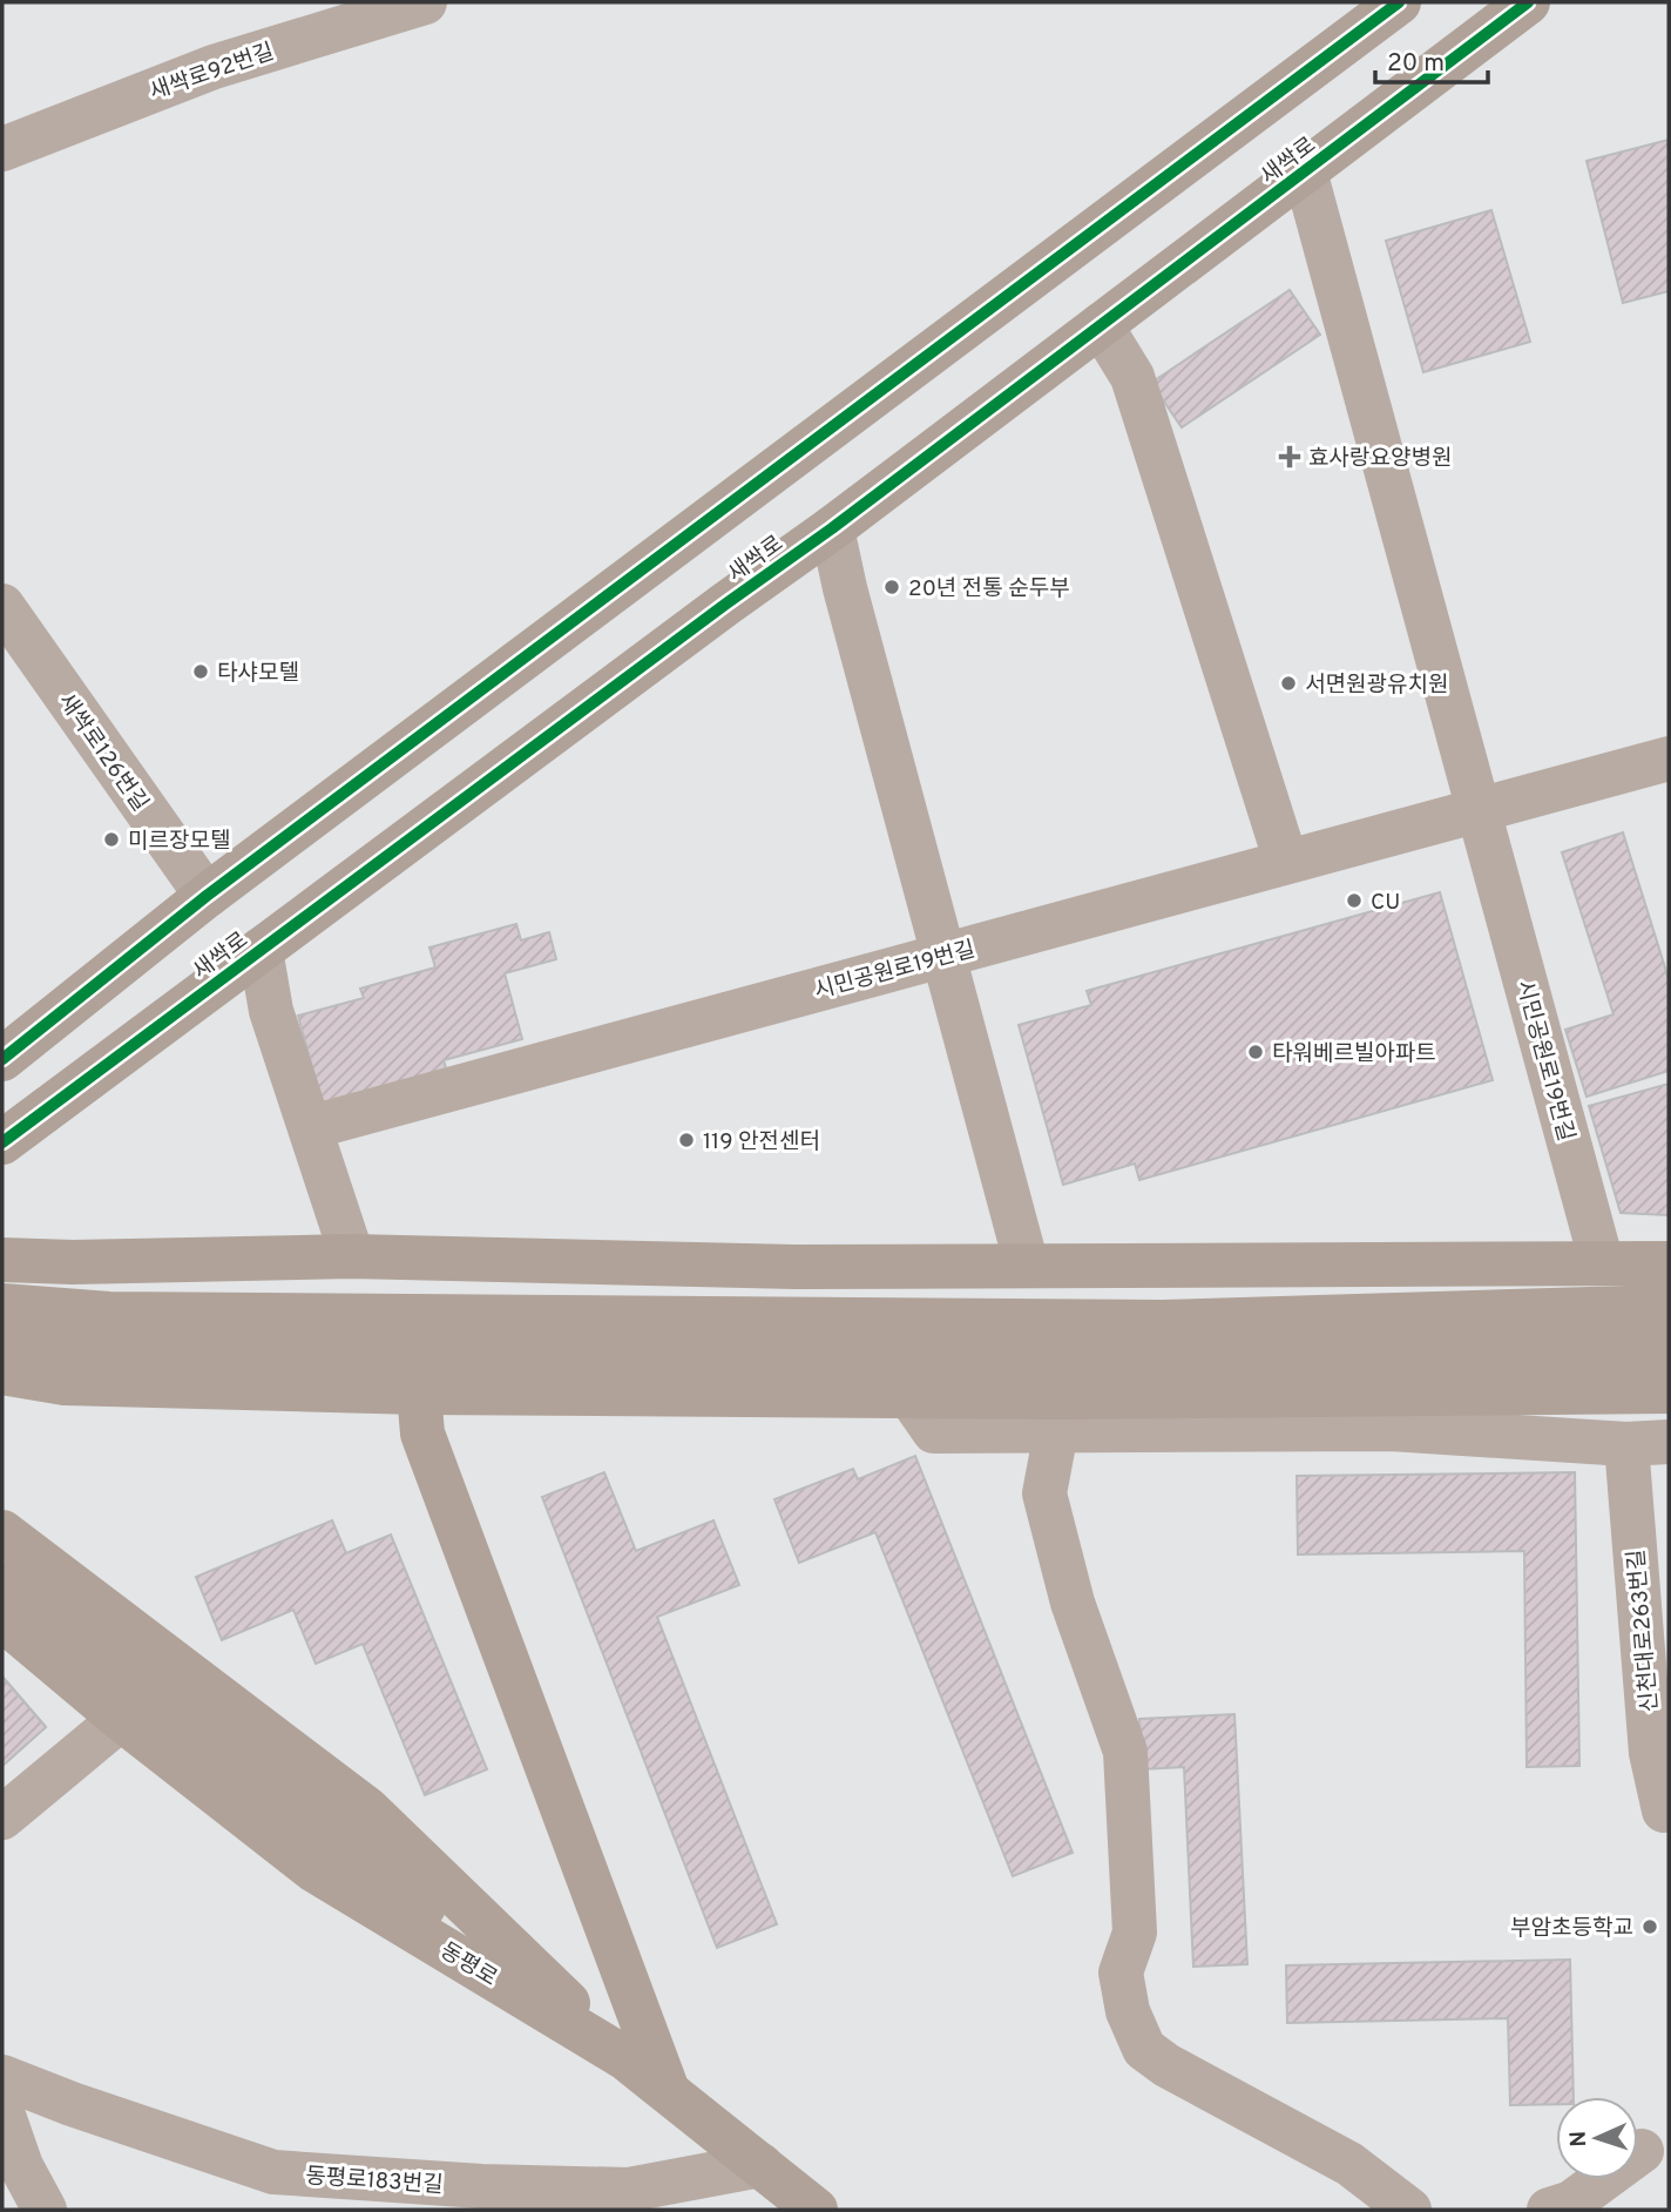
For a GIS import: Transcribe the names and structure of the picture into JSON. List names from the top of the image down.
{
  "streets": {
    "main road": ["새싹로", "동평로"],
    "street": [
      "새싹로92번길",
      "새싹로126번길",
      "시민공원로19번길",
      "신천대로263번길",
      "동평로183번길"
    ]
  },
  "crossings": [
    ["동평로", "동평로183번길"]
  ],
  "places": {
    "health": ["효사랑요양병원"],
    "other": [
      "20년 전통 순두부",
      "타샤모텔",
      "서면원광유치원",
      "미르장모텔",
      "CU",
      "타워베르빌아파트",
      "119 안전센터",
      "부암초등학교"
    ]
  },
  "scale_bar": "20 m",
  "north": "left"
}
